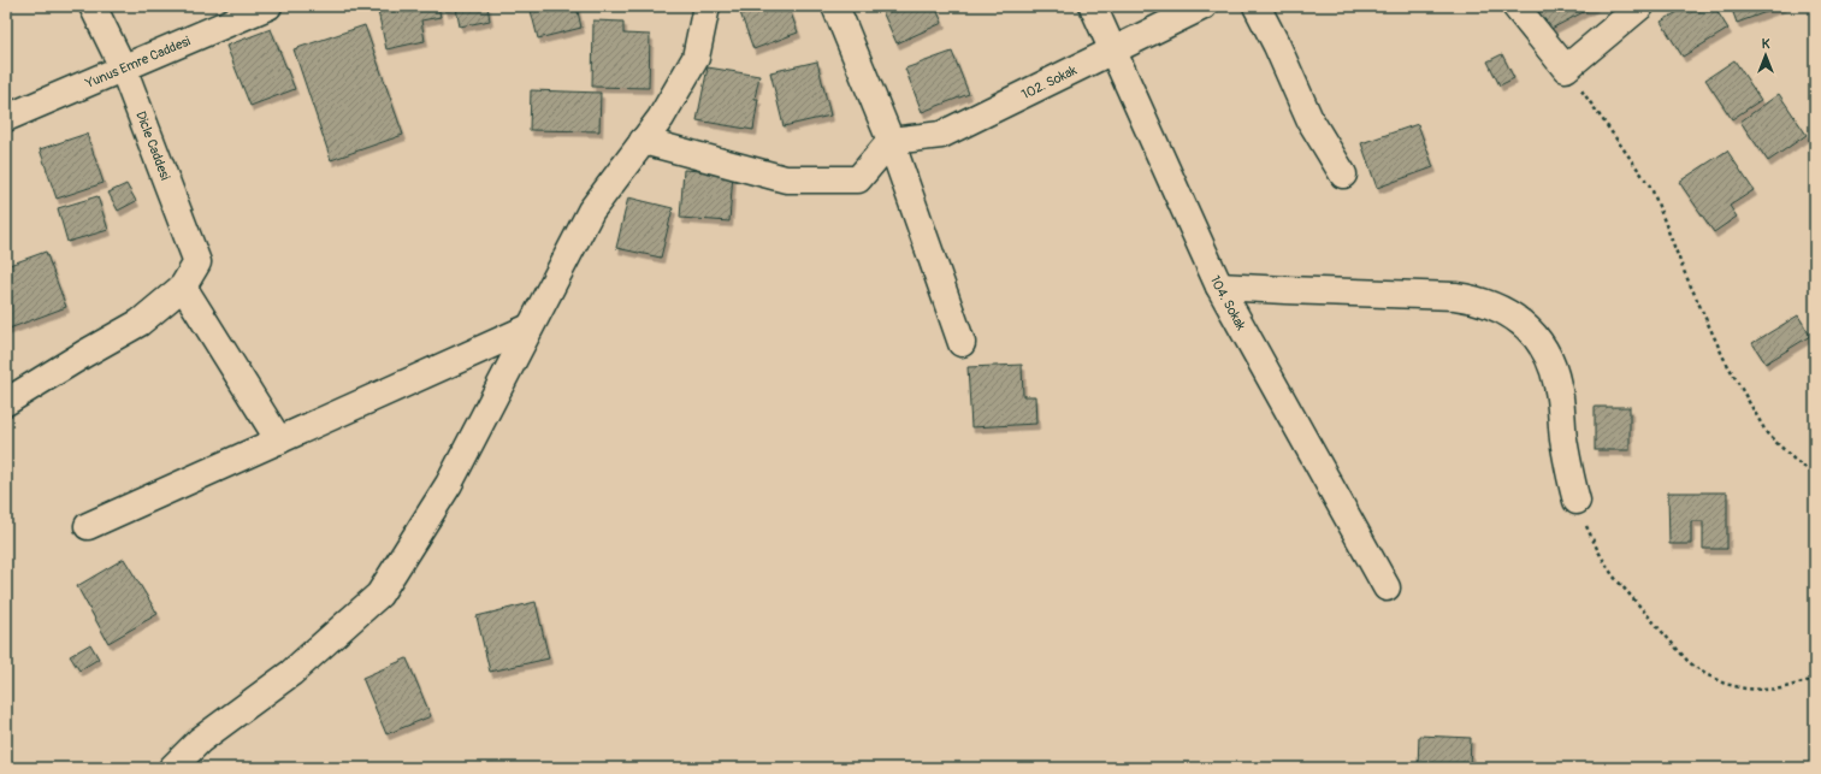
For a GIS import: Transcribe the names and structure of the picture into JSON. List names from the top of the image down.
{
  "streets": {
    "street": [
      "Yunus Emre Caddesi",
      "102. Sokak",
      "Dicle Caddesi",
      "104. Sokak"
    ]
  },
  "crossings": [
    ["Yunus Emre Caddesi", "Dicle Caddesi"],
    ["102. Sokak", "104. Sokak"]
  ],
  "north": "top"
}
